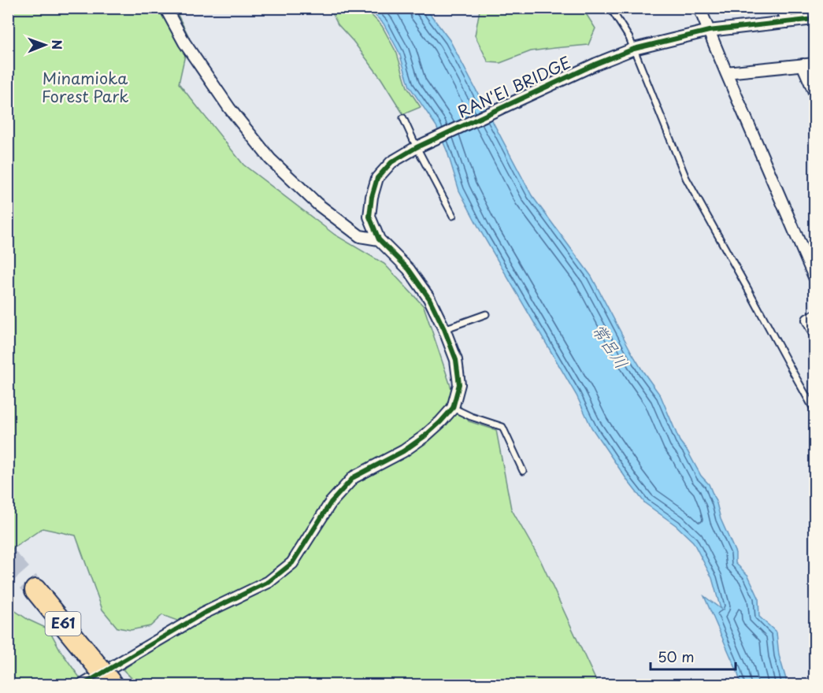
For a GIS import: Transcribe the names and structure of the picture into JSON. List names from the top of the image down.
{
  "streets": {
    "highway": ["E61"],
    "street": ["RAN'EI BRIDGE"]
  },
  "water": ["常呂川"],
  "parks": ["Minamioka Forest Park"],
  "scale_bar": "50 m",
  "north": "right"
}
